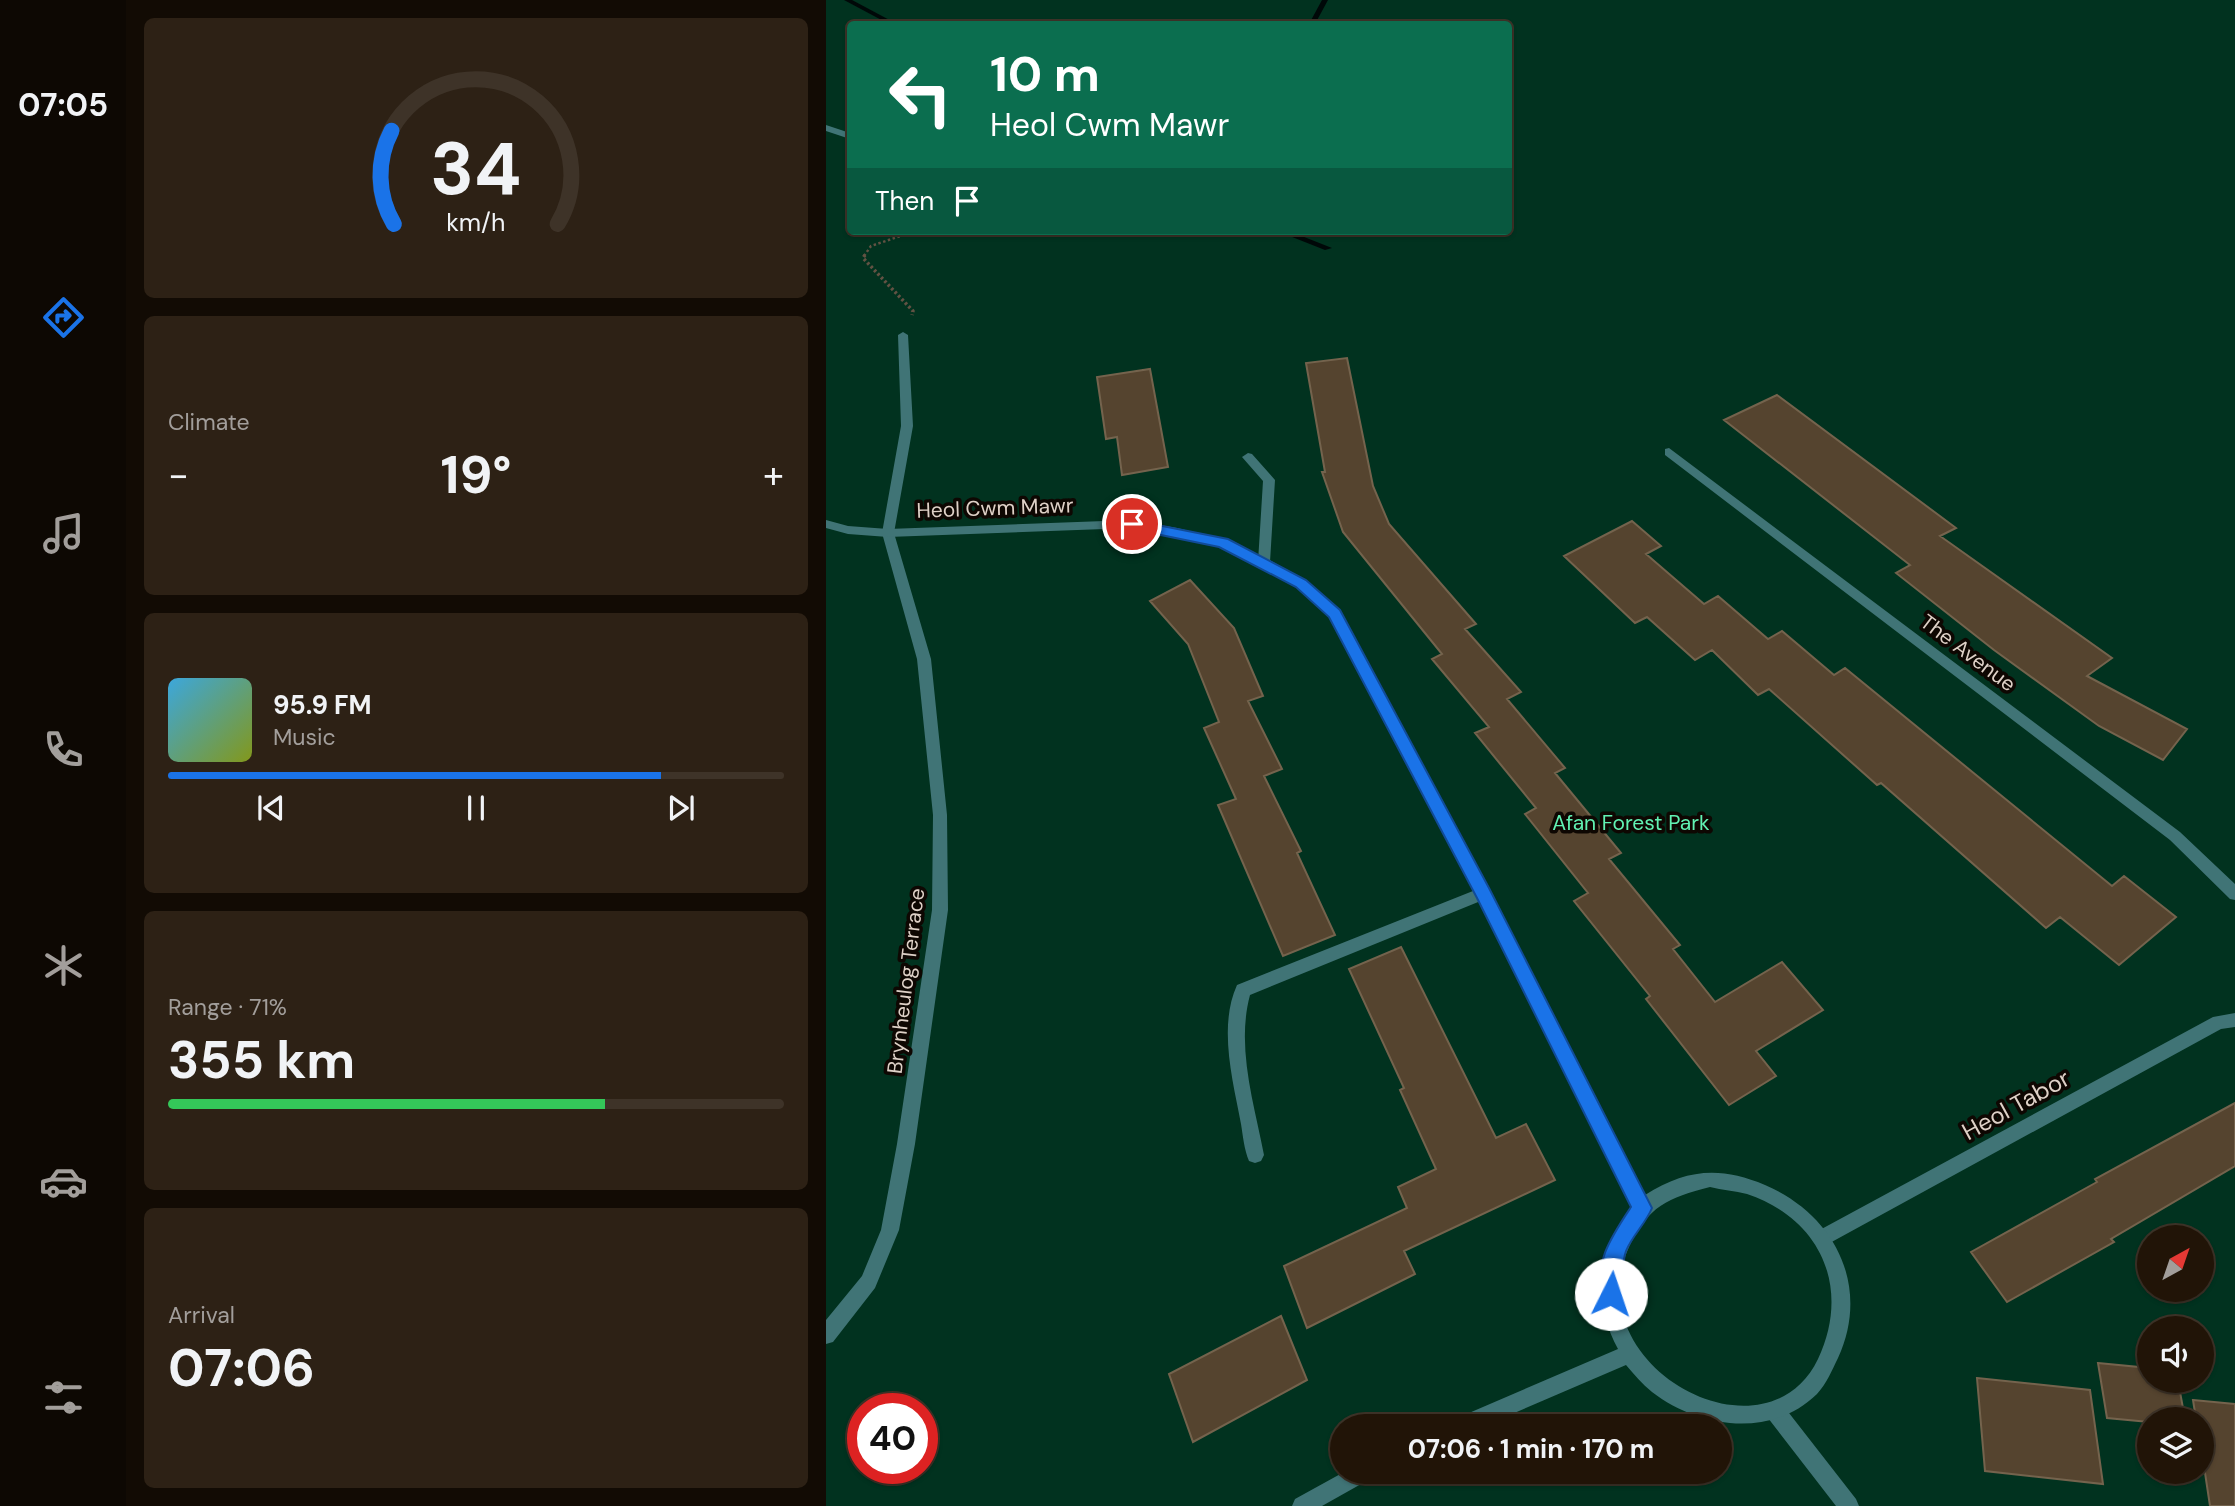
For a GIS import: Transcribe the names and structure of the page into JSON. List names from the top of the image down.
{
  "streets": {
    "street": [
      "Heol Cwm Mawr",
      "The Avenue",
      "Brynheulog Terrace",
      "Heol Tabor"
    ]
  },
  "crossings": [
    ["Heol Cwm Mawr", "Brynheulog Terrace"],
    ["Heol Cwm Mawr", "Heol Tabor"]
  ],
  "parks": ["Afan Forest Park"],
  "north": "top right",
  "page": {
    "tabs": "07:05",
    "turn": ["10 m", "Heol Cwm Mawr"],
    "then": "Then",
    "tile": [
      "Climate",
      ["Range · 71%", "355 km"],
      ["Arrival", "07:06"]
    ],
    "heat": ["−", "19°", "+"],
    "song": ["95.9 FM", "Music"],
    "limit": "40",
    "trip": "07:06 · 1 min · 170 m",
    "gauge": ["34", "km/h"]
  }
}
